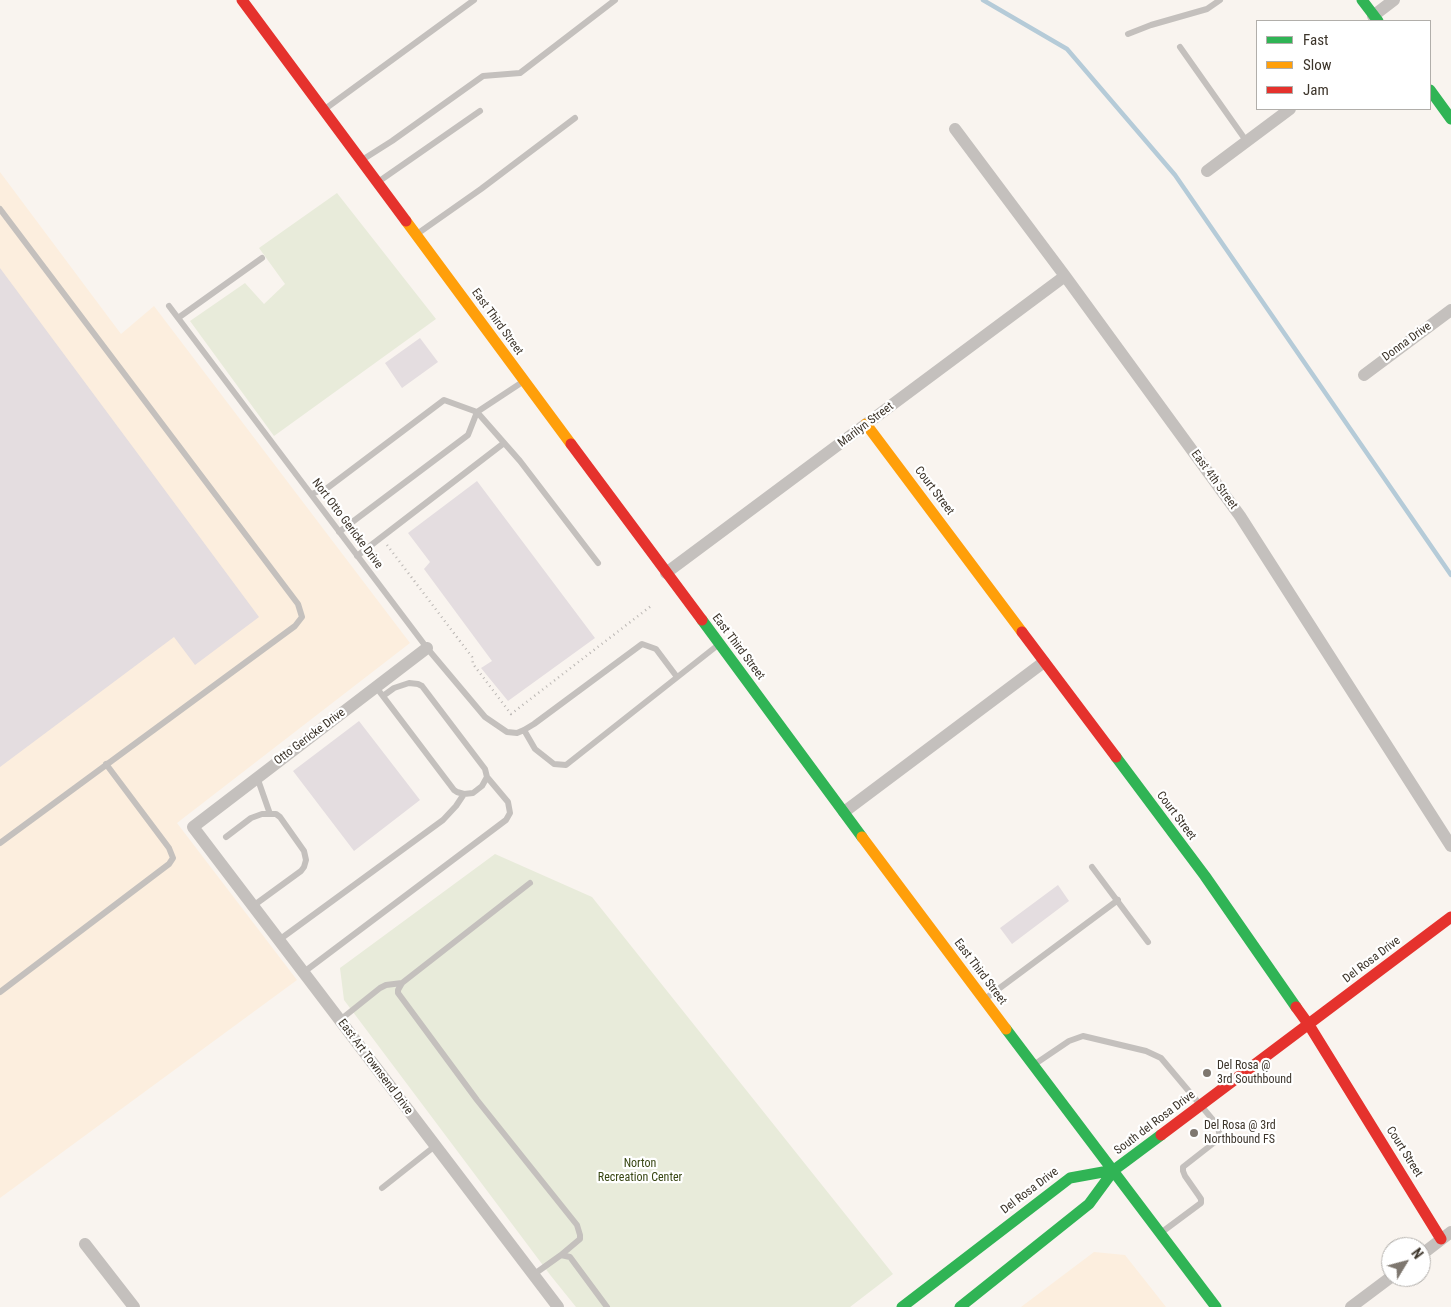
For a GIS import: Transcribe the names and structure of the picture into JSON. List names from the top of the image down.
{
  "streets": {
    "main road": [
      "East Third Street",
      "Court Street",
      "Del Rosa Drive",
      "South del Rosa Drive"
    ],
    "street": [
      "Donna Drive",
      "Marilyn Street",
      "East 4th Street",
      "Otto Gericke Drive",
      "East Art Townsend Drive"
    ],
    "lane": ["Nort Otto Gericke Drive"]
  },
  "crossings": [
    ["East Third Street", "Marilyn Street"],
    ["East Third Street", "Del Rosa Drive"],
    ["East Third Street", "South del Rosa Drive"],
    ["Marilyn Street", "East 4th Street"],
    ["Marilyn Street", "Court Street"],
    ["Court Street", "Del Rosa Drive"],
    ["Court Street", "South del Rosa Drive"],
    ["Nort Otto Gericke Drive", "Otto Gericke Drive"],
    ["Otto Gericke Drive", "East Art Townsend Drive"],
    ["Del Rosa Drive", "South del Rosa Drive"]
  ],
  "parks": ["Norton Recreation Center"],
  "places": ["Del Rosa @ 3rd Southbound", "Del Rosa @ 3rd Northbound FS"],
  "legend": ["Fast", "Slow", "Jam"],
  "north": "top right"
}
